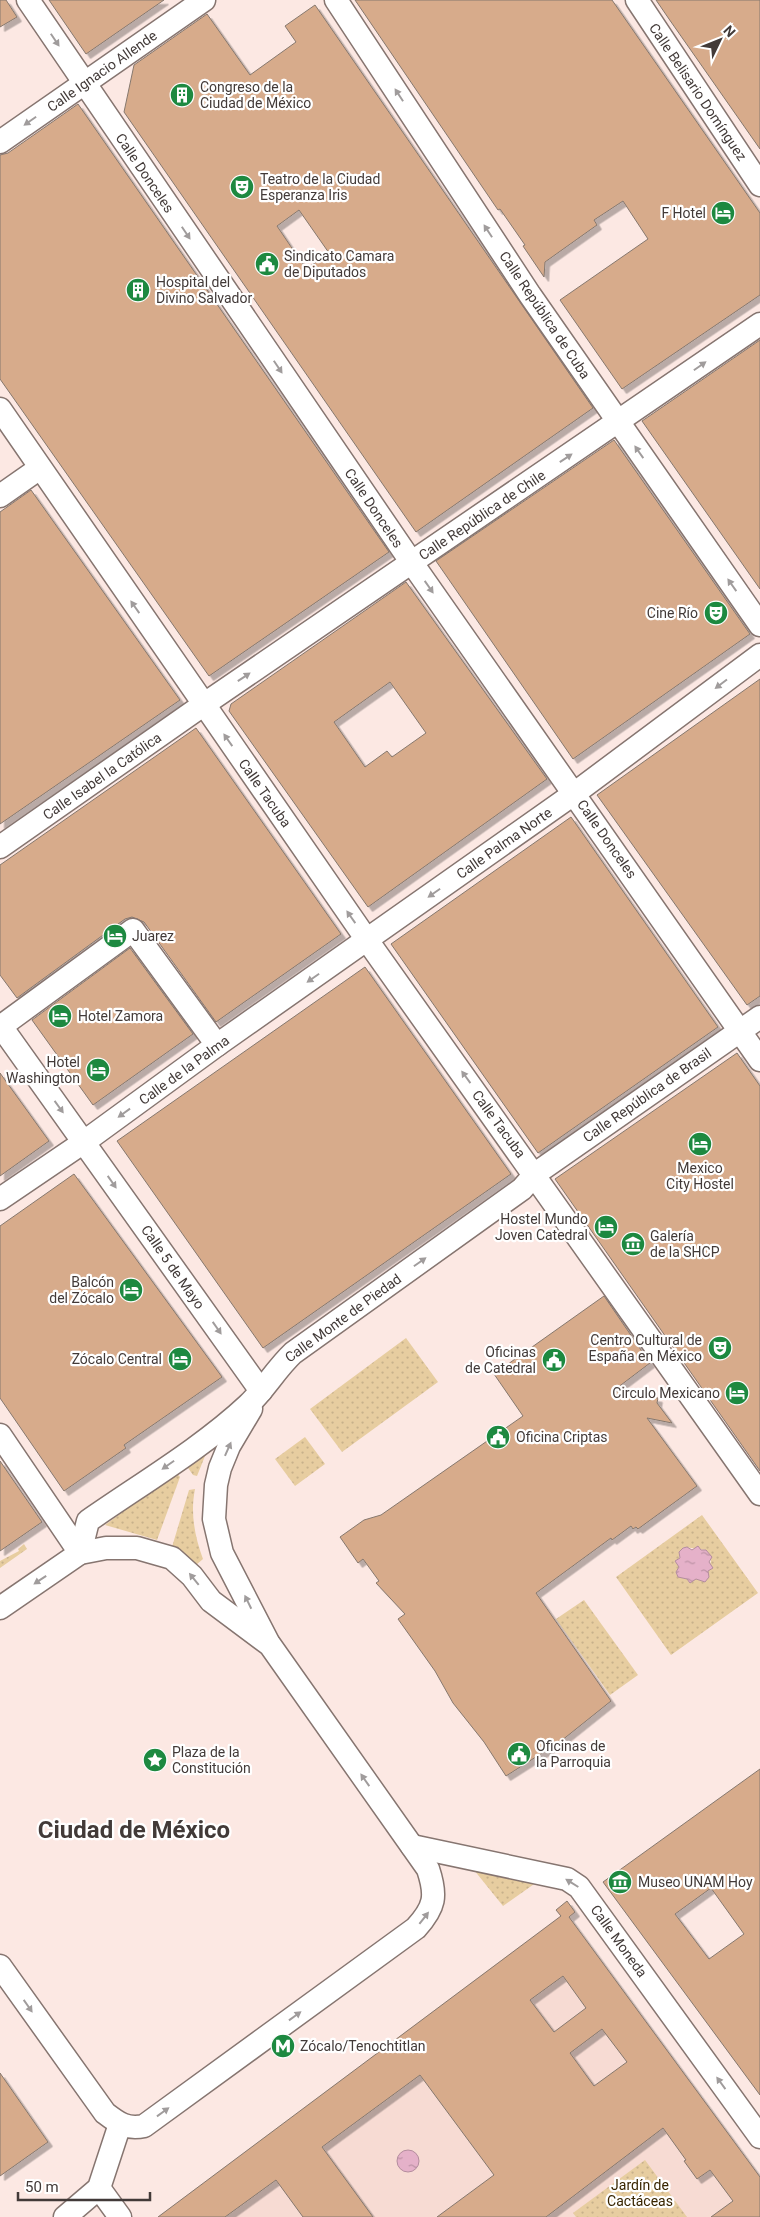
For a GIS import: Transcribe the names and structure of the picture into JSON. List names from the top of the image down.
{
  "streets": {
    "street": [
      "Calle Ignacio Allende",
      "Calle Belisario Domínguez",
      "Calle Donceles",
      "Calle República de Cuba",
      "Calle República de Chile",
      "Calle Isabel la Católica",
      "Calle Tacuba",
      "Calle Palma Norte",
      "Calle de la Palma",
      "Calle República de Brasil",
      "Calle 5 de Mayo",
      "Calle Monte de Piedad",
      "Calle Moneda"
    ]
  },
  "crossings": [
    ["Calle Ignacio Allende", "Calle Donceles"],
    ["Calle Donceles", "Calle República de Chile"],
    ["Calle Donceles", "Calle Palma Norte"],
    ["Calle Donceles", "Calle República de Brasil"],
    ["Calle República de Cuba", "Calle República de Chile"],
    ["Calle República de Chile", "Calle Isabel la Católica"],
    ["Calle República de Chile", "Calle Tacuba"],
    ["Calle Isabel la Católica", "Calle Tacuba"],
    ["Calle Tacuba", "Calle Palma Norte"],
    ["Calle Tacuba", "Calle de la Palma"],
    ["Calle Tacuba", "Calle República de Brasil"],
    ["Calle Tacuba", "Calle Monte de Piedad"],
    ["Calle Palma Norte", "Calle de la Palma"],
    ["Calle de la Palma", "Calle 5 de Mayo"],
    ["Calle República de Brasil", "Calle Monte de Piedad"],
    ["Calle 5 de Mayo", "Calle Monte de Piedad"]
  ],
  "one_way": [
    "Calle Ignacio Allende",
    "Calle Donceles",
    "Calle República de Cuba",
    "Calle República de Chile",
    "Calle Tacuba",
    "Calle Palma Norte",
    "Calle de la Palma",
    "Calle 5 de Mayo",
    "Calle Moneda"
  ],
  "districts": ["Ciudad de México"],
  "parks": ["Jardín de Cactáceas"],
  "places": {
    "building": ["Congreso de la Ciudad de México", "Hospital del Divino Salvador"],
    "theatre": ["Teatro de la Ciudad Esperanza Iris", "Cine Río", "Centro Cultural de España en México"],
    "hotel": [
      "F Hotel",
      "Juarez",
      "Hotel Zamora",
      "Hotel Washington",
      "Mexico City Hostel",
      "Hostel Mundo Joven Catedral",
      "Balcón del Zócalo",
      "Zócalo Central",
      "Circulo Mexicano"
    ],
    "public building": [
      "Sindicato Camara de Diputados",
      "Oficinas de Catedral",
      "Oficina Criptas",
      "Oficinas de la Parroquia"
    ],
    "museum": ["Galería de la SHCP", "Museo UNAM Hoy"],
    "place": ["Plaza de la Constitución"],
    "metro station": ["Zócalo/Tenochtitlan"]
  },
  "scale_bar": "50 m",
  "north": "top right"
}
